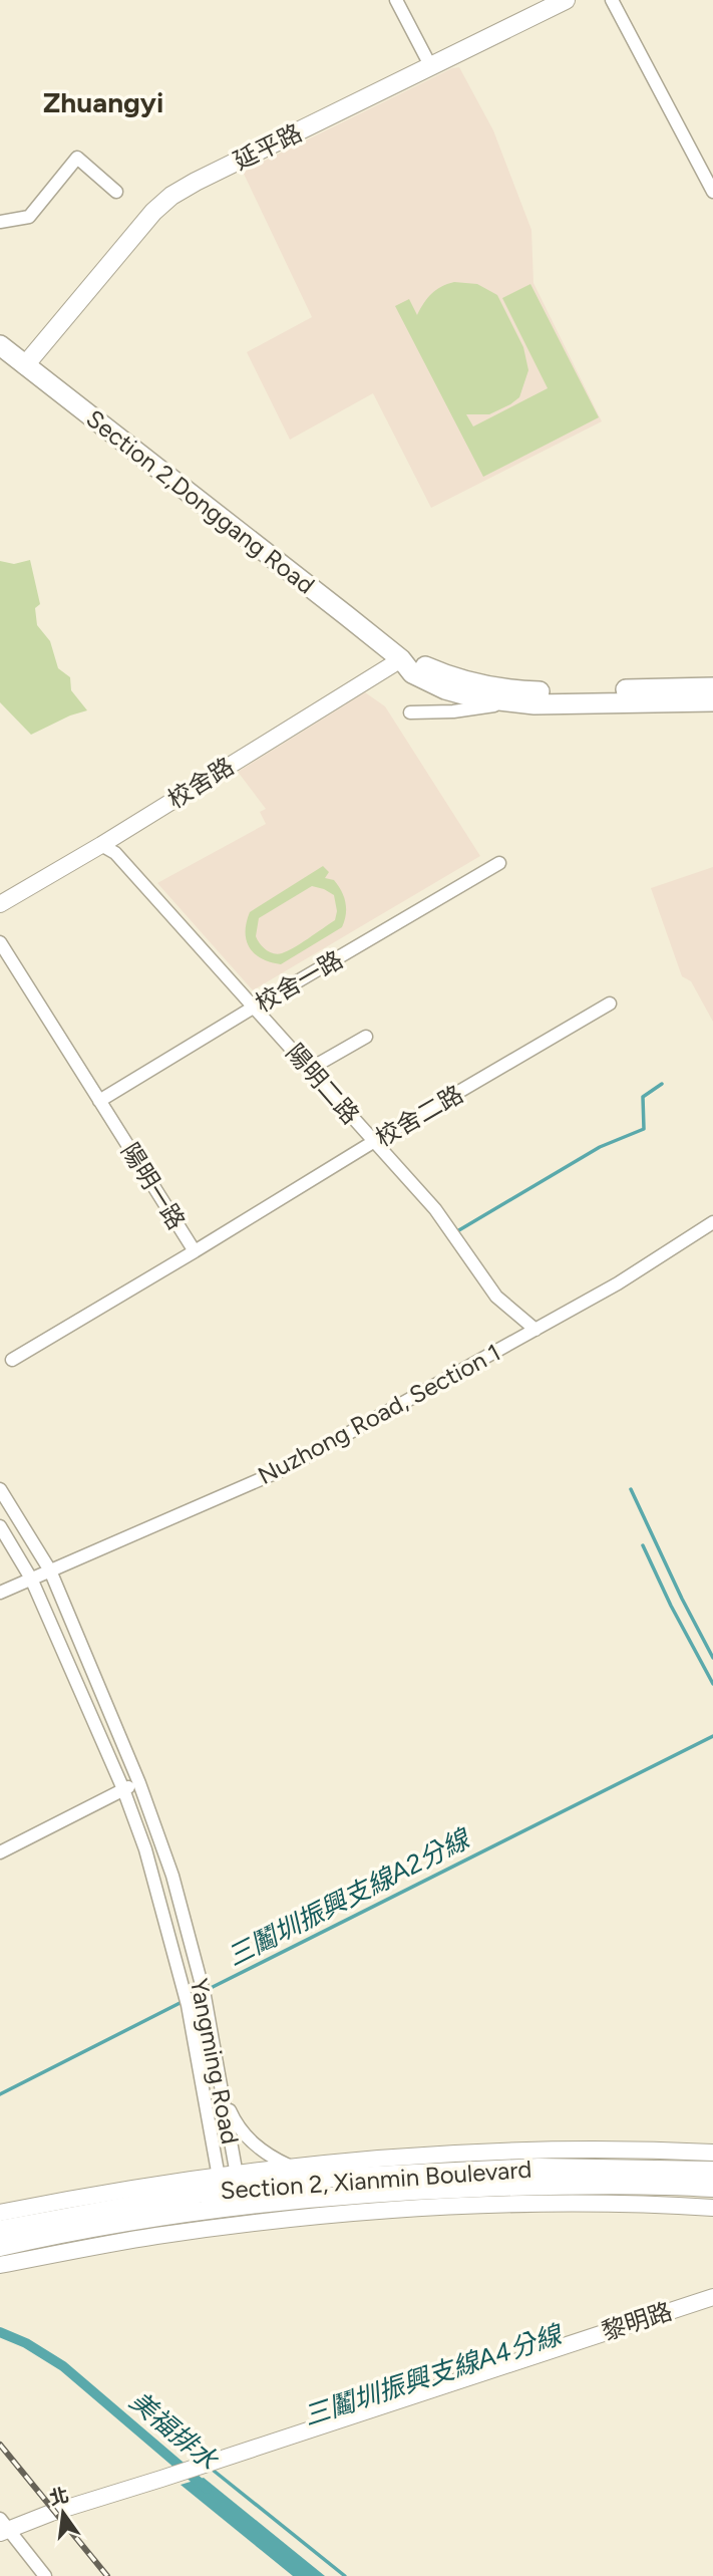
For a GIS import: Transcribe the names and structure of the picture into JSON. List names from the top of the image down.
{
  "streets": {
    "main road": ["延平路", "Section 2,Donggang Road", "Section 2, Xianmin Boulevard"],
    "street": [
      "校舍路",
      "校舍一路",
      "陽明二路",
      "校舍二路",
      "陽明一路",
      "Nuzhong Road, Section 1",
      "Yangming Road",
      "黎明路"
    ]
  },
  "crossings": [
    ["延平路", "Section 2,Donggang Road"],
    ["Section 2,Donggang Road", "校舍路"],
    ["校舍路", "陽明二路"],
    ["校舍一路", "陽明二路"],
    ["校舍一路", "陽明一路"],
    ["陽明二路", "校舍二路"],
    ["陽明二路", "Nuzhong Road, Section 1"],
    ["校舍二路", "陽明一路"],
    ["Nuzhong Road, Section 1", "Yangming Road"],
    ["Yangming Road", "Section 2, Xianmin Boulevard"]
  ],
  "districts": ["Zhuangyi"],
  "water": ["三鬮圳振興支線A2分線", "三鬮圳振興支線A4分線", "美福排水"],
  "north": "top"
}
